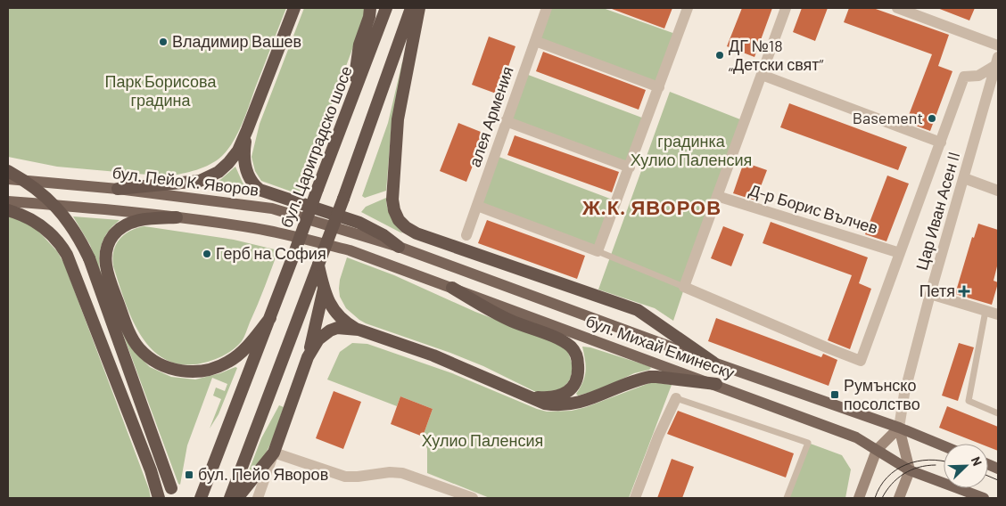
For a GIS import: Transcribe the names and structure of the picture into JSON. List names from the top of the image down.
{
  "streets": {
    "highway": ["бул. Цариградско шосе"],
    "main road": ["бул. Пейо К. Яворов", "бул. Михай Еминеску"],
    "street": ["алея Армения", "Д-р Борис Вълчев", "Цар Иван Асен II"]
  },
  "crossings": [
    ["бул. Пейо К. Яворов", "бул. Михай Еминеску"],
    ["Цар Иван Асен II", "бул. Михай Еминеску"]
  ],
  "districts": ["Ж.К. ЯВОРОВ"],
  "parks": ["Парк Борисова градина", "градинка Хулио Паленсия", "Хулио Паленсия"],
  "places": {
    "other": [
      "Владимир Вашев",
      "ДГ №18 „Детски свят“",
      "Basement",
      "Герб на София"
    ],
    "health": ["Петя"],
    "transit": ["Румънско посолство", "бул. Пейо Яворов"]
  },
  "north": "top right"
}
